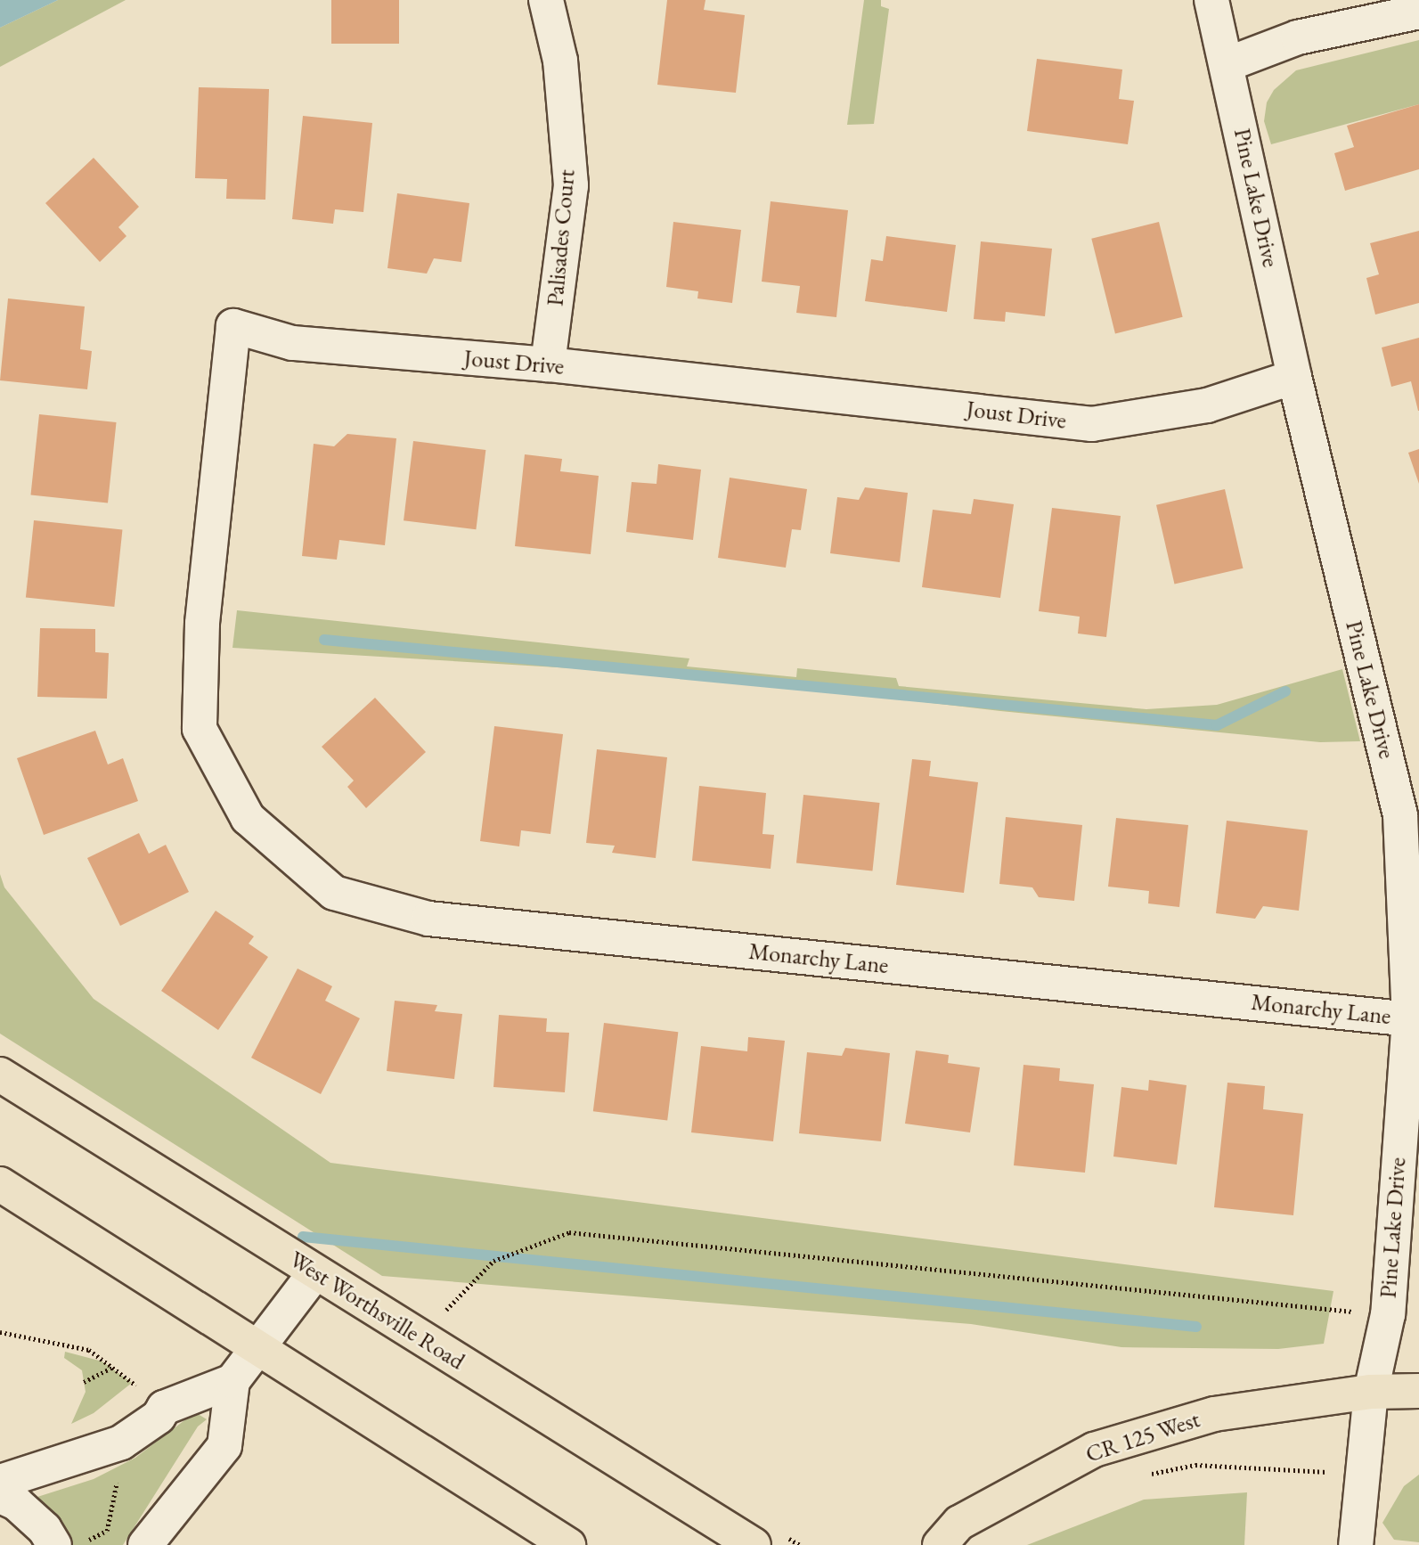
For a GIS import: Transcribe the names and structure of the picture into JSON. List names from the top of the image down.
{
  "streets": {
    "main road": ["West Worthsville Road", "CR 125 West"],
    "street": [
      "Pine Lake Drive",
      "Palisades Court",
      "Joust Drive",
      "Monarchy Lane"
    ]
  },
  "crossings": [
    ["Pine Lake Drive", "Joust Drive"],
    ["Pine Lake Drive", "Monarchy Lane"],
    ["Pine Lake Drive", "CR 125 West"],
    ["Palisades Court", "Joust Drive"],
    ["Joust Drive", "Monarchy Lane"]
  ]
}
